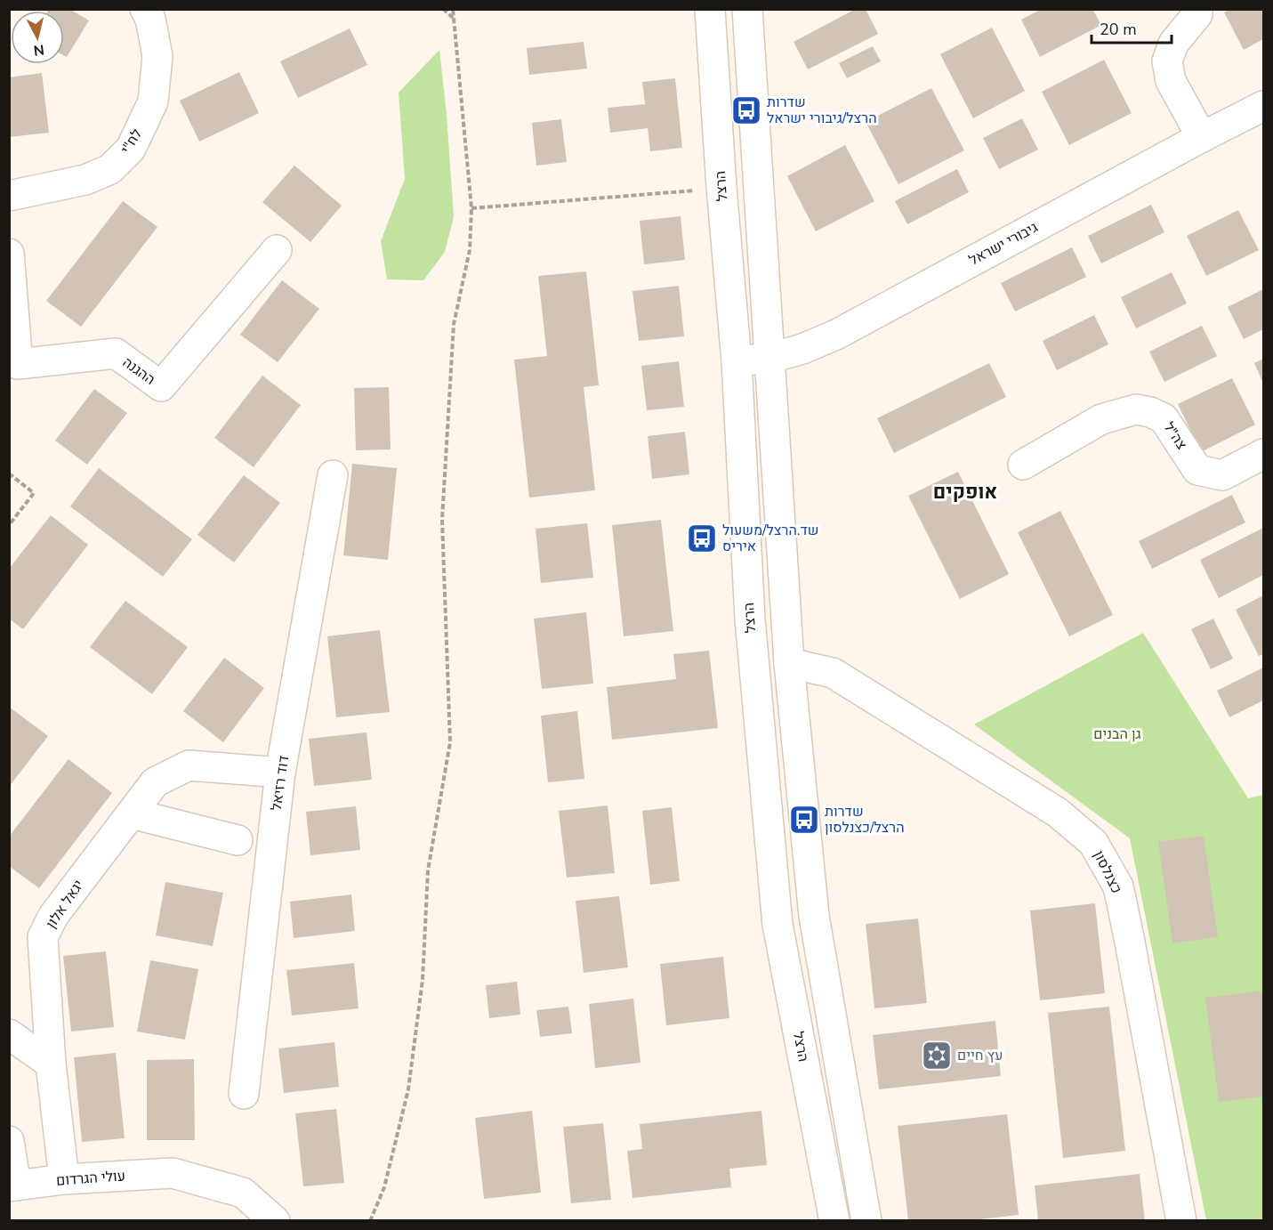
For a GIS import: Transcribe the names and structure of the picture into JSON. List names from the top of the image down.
{
  "streets": {
    "street": [
      "לח\"י",
      "הרצל",
      "גיבורי ישראל",
      "ההגנה",
      "צה\"ל",
      "דוד רזיאל",
      "כצנלסון",
      "יגאל אלון",
      "עולי הגרדום"
    ]
  },
  "crossings": [
    ["הרצל", "גיבורי ישראל"],
    ["דוד רזיאל", "יגאל אלון"],
    ["יגאל אלון", "עולי הגרדום"]
  ],
  "districts": ["אופקים"],
  "parks": ["גן הבנים"],
  "places": {
    "bus stop": ["שדרות הרצל/גיבורי ישראל", "שד.הרצל/משעול איריס", "שדרות הרצל/כצנלסון"],
    "synagogue": ["עץ חיים"]
  },
  "scale_bar": "20 m",
  "north": "bottom"
}
